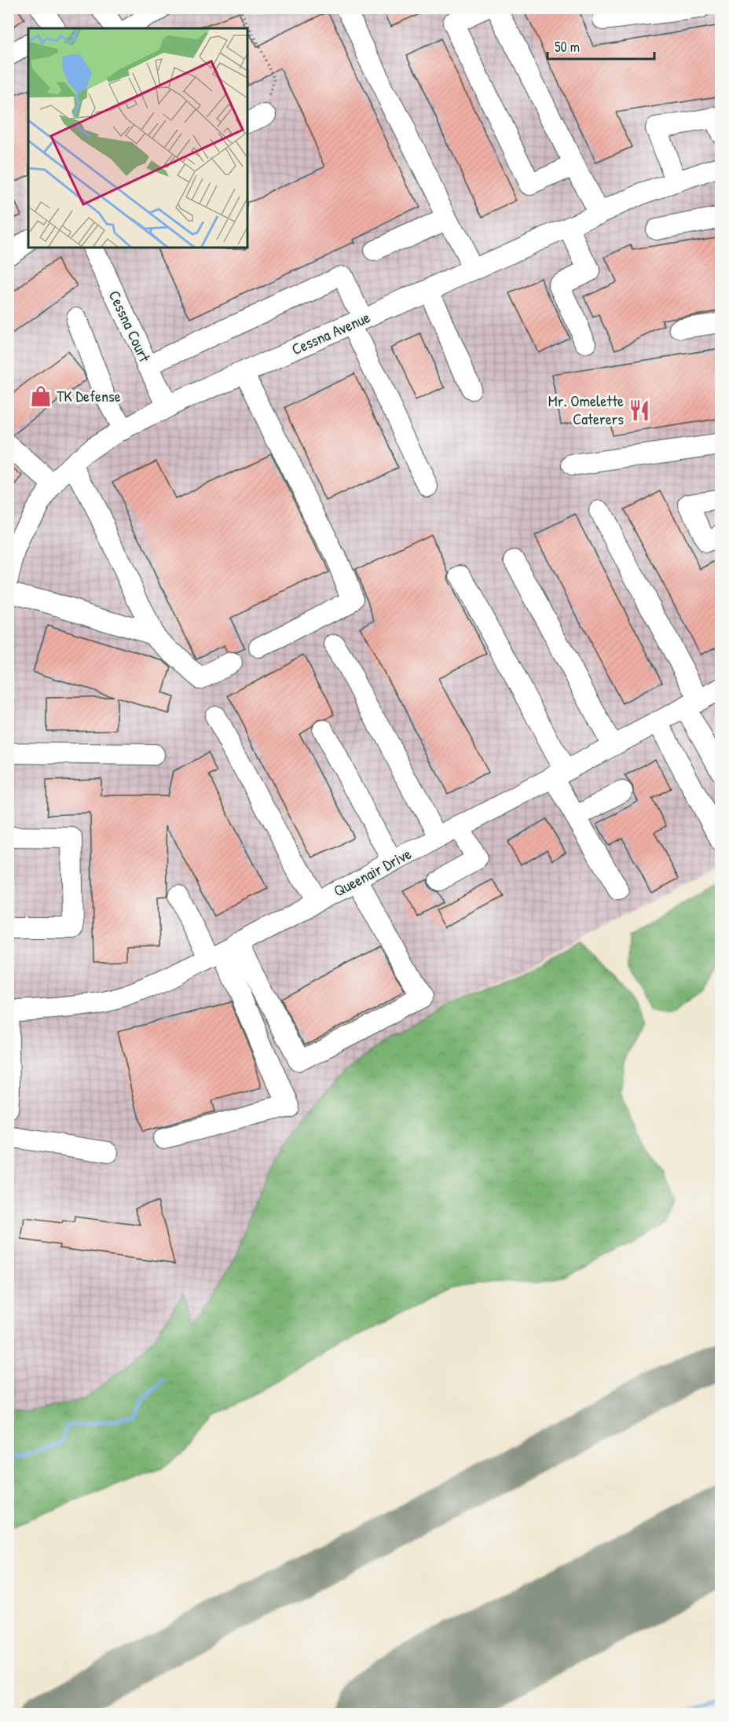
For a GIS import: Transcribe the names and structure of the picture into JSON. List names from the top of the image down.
{
  "streets": {
    "street": ["Cessna Court", "Cessna Avenue", "Queenair Drive"]
  },
  "crossings": [
    ["Cessna Court", "Cessna Avenue"]
  ],
  "places": {
    "shop": ["TK Defense"],
    "restaurant": ["Mr. Omelette Caterers"]
  },
  "scale_bar": "50 m"
}
